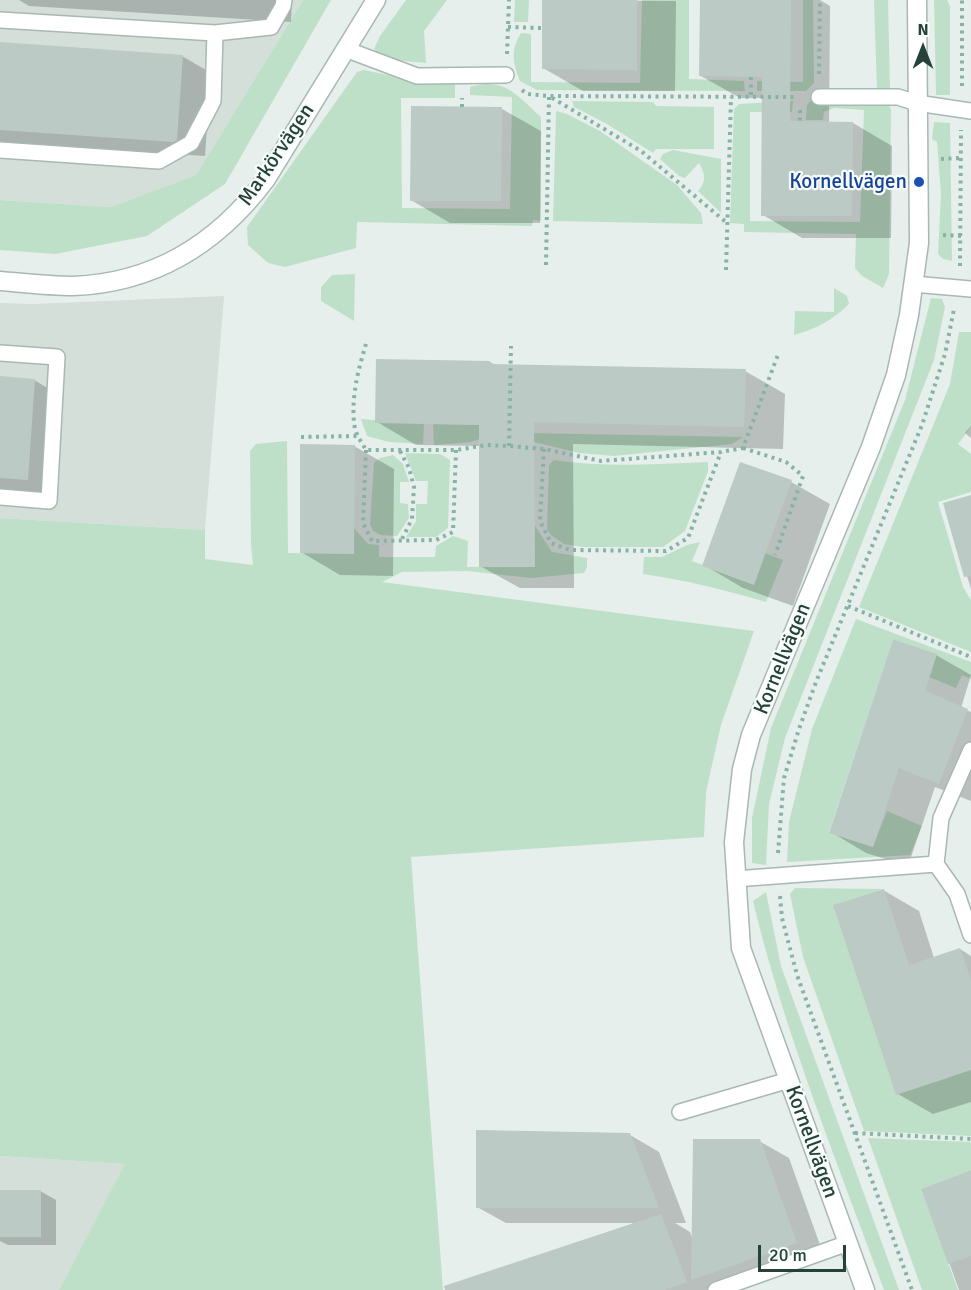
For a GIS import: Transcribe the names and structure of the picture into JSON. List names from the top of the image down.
{
  "streets": {
    "street": ["Markörvägen", "Kornellvägen"]
  },
  "places": ["Kornellvägen"],
  "scale_bar": "20 m",
  "north": "top"
}
